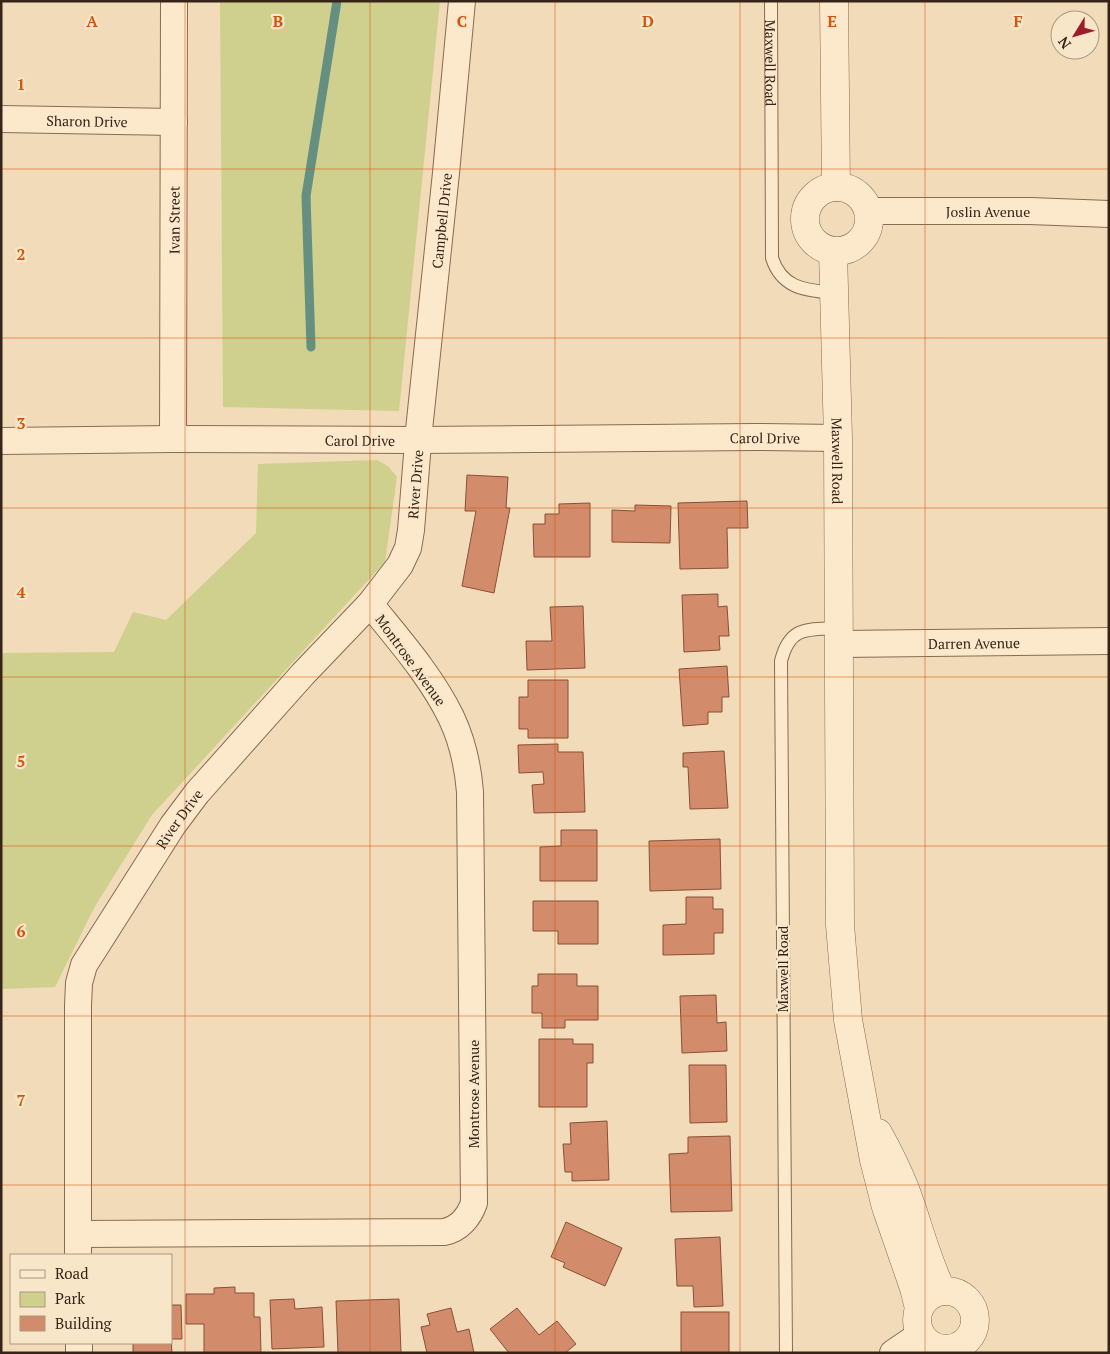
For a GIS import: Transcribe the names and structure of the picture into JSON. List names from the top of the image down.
{
  "streets": {
    "street": [
      "Maxwell Road",
      "Sharon Drive",
      "Joslin Avenue",
      "Ivan Street",
      "Campbell Drive",
      "Carol Drive",
      "River Drive",
      "Darren Avenue",
      "Montrose Avenue"
    ]
  },
  "crossings": [
    ["Maxwell Road", "Joslin Avenue"],
    ["Maxwell Road", "Carol Drive"],
    ["Maxwell Road", "Darren Avenue"],
    ["Sharon Drive", "Ivan Street"],
    ["Ivan Street", "Carol Drive"],
    ["Campbell Drive", "Carol Drive"],
    ["Campbell Drive", "River Drive"],
    ["Carol Drive", "River Drive"],
    ["River Drive", "Montrose Avenue"]
  ],
  "legend": ["Road", "Park", "Building"],
  "north": "bottom left",
  "grid": {
    "columns": [
      "A",
      "B",
      "C",
      "D",
      "E",
      "F"
    ],
    "rows": [
      "1",
      "2",
      "3",
      "4",
      "5",
      "6",
      "7"
    ]
  }
}
